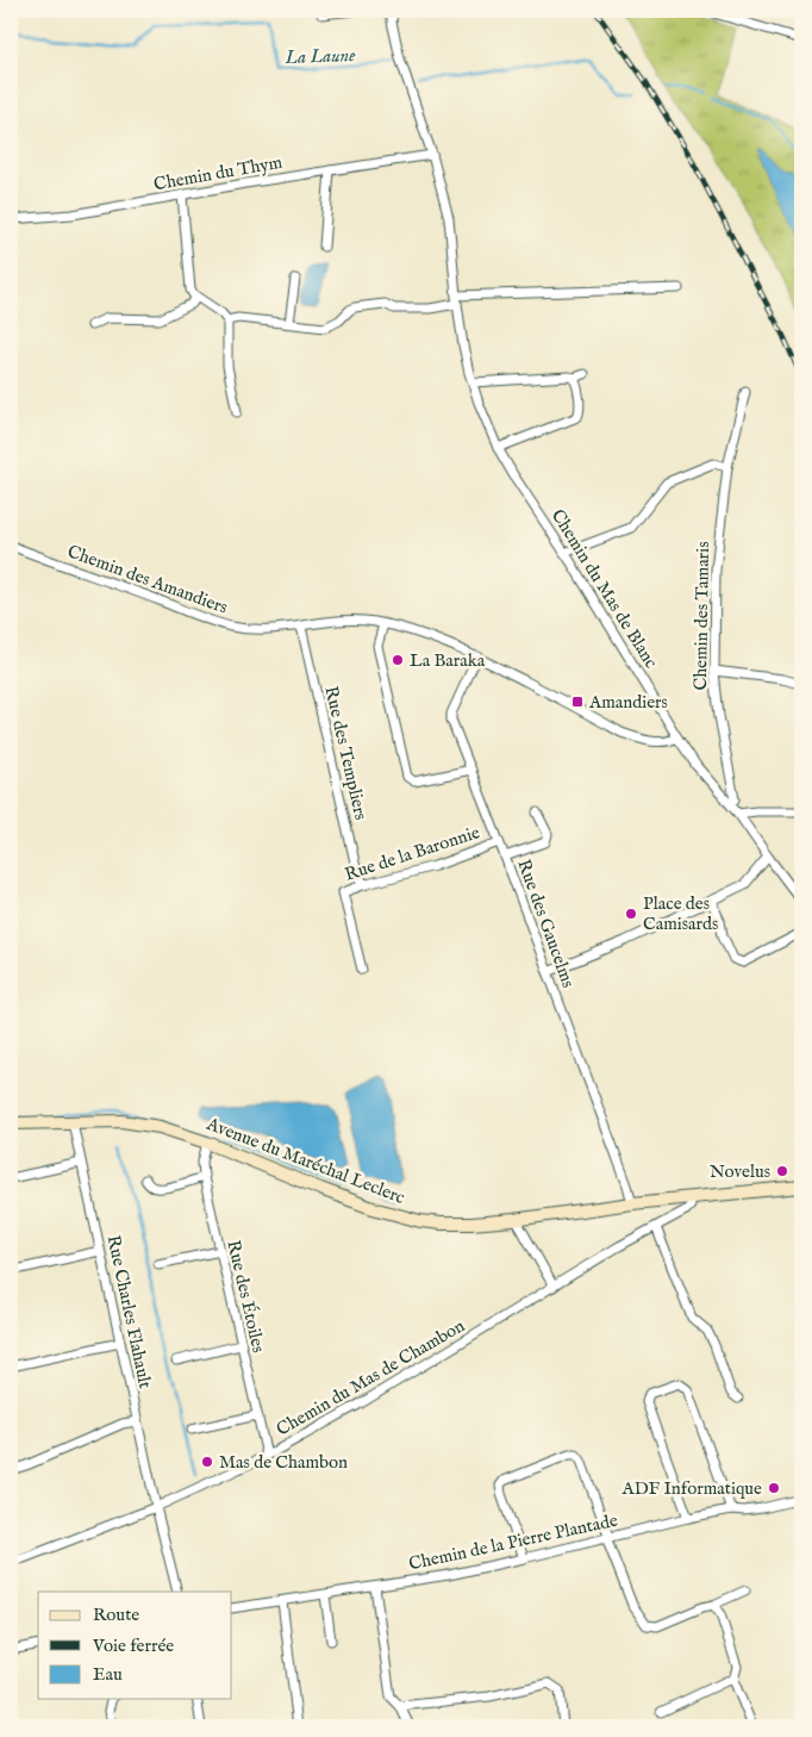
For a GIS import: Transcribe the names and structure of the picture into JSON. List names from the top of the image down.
{
  "streets": {
    "main road": ["Avenue du Maréchal Leclerc"],
    "street": [
      "Chemin du Thym",
      "Chemin des Amandiers",
      "Chemin du Mas de Blanc",
      "Chemin des Tamaris",
      "Rue des Templiers",
      "Rue de la Baronnie",
      "Rue des Gaucelms",
      "Rue des Étoiles",
      "Rue Charles Flahault",
      "Chemin du Mas de Chambon",
      "Chemin de la Pierre Plantade"
    ]
  },
  "crossings": [
    ["Chemin du Thym", "Chemin du Mas de Blanc"],
    ["Chemin des Amandiers", "Chemin du Mas de Blanc"],
    ["Chemin des Amandiers", "Rue des Templiers"],
    ["Chemin des Amandiers", "Rue des Gaucelms"],
    ["Chemin du Mas de Blanc", "Chemin des Tamaris"],
    ["Rue des Templiers", "Rue de la Baronnie"],
    ["Rue de la Baronnie", "Rue des Gaucelms"],
    ["Rue des Gaucelms", "Avenue du Maréchal Leclerc"],
    ["Avenue du Maréchal Leclerc", "Rue des Étoiles"],
    ["Avenue du Maréchal Leclerc", "Rue Charles Flahault"],
    ["Avenue du Maréchal Leclerc", "Chemin du Mas de Chambon"],
    ["Rue des Étoiles", "Chemin du Mas de Chambon"],
    ["Rue Charles Flahault", "Chemin du Mas de Chambon"]
  ],
  "water": ["La Laune"],
  "places": {
    "other": [
      "La Baraka",
      "Place des Camisards",
      "Novelus",
      "Mas de Chambon",
      "ADF Informatique"
    ],
    "transit": ["Amandiers"]
  },
  "legend": ["Route", "Voie ferrée", "Eau"]
}
